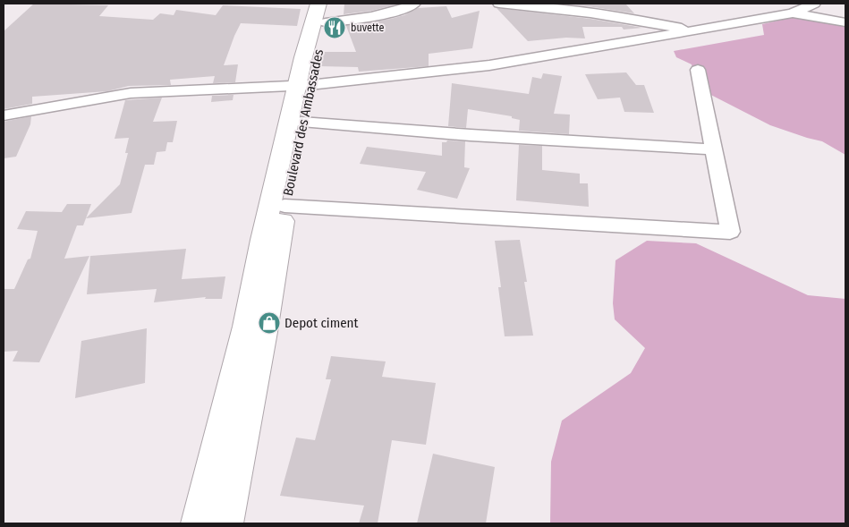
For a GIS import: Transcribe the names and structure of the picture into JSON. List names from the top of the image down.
{
  "streets": {
    "main road": ["Boulevard des Ambassades"]
  },
  "places": {
    "restaurant": ["buvette"],
    "shop": ["Depot ciment"]
  }
}
